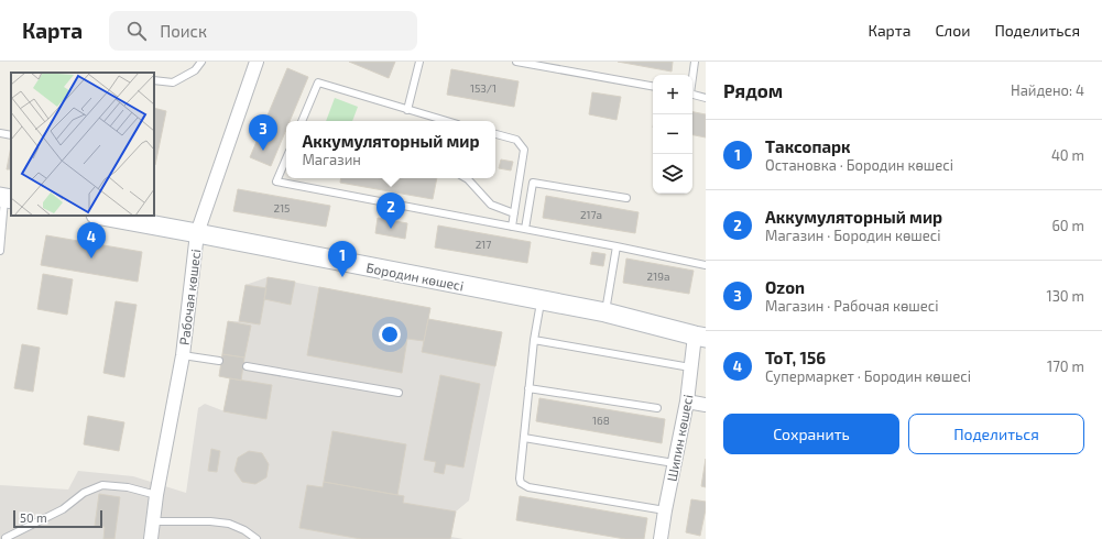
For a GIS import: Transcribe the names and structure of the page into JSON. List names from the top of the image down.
{
  "streets": {
    "street": ["Бородин көшесі", "Рабочая көшесі", "Шипин көшесі"]
  },
  "crossings": [
    ["Бородин көшесі", "Рабочая көшесі"],
    ["Бородин көшесі", "Шипин көшесі"]
  ],
  "house_numbers": [
    "153/1",
    "215",
    "217а",
    "217",
    "219а",
    "168"
  ],
  "scale_bar": "50 m",
  "page": {
    "header": "Карта",
    "search": "Поиск",
    "nav": ["Карта", "Слои", "Поделиться"],
    "heading": ["Рядом", "Найдено: 4"],
    "map_buttons": ["+", "−"],
    "pins": [
      "3",
      "2",
      "4",
      "1"
    ],
    "list": [
      {
        "mark": "1",
        "name": "Таксопарк",
        "note": "Остановка · Бородин көшесі",
        "value": "40 m"
      },
      {
        "mark": "2",
        "name": "Аккумуляторный мир",
        "note": "Магазин · Бородин көшесі",
        "value": "60 m"
      },
      {
        "mark": "3",
        "name": "Ozon",
        "note": "Магазин · Рабочая көшесі",
        "value": "130 m"
      },
      {
        "mark": "4",
        "name": "ТоТ, 156",
        "note": "Супермаркет · Бородин көшесі",
        "value": "170 m"
      }
    ],
    "popup": ["Аккумуляторный мир", "Магазин"],
    "buttons": ["Сохранить", "Поделиться"],
    "scale": "50 m"
  }
}
